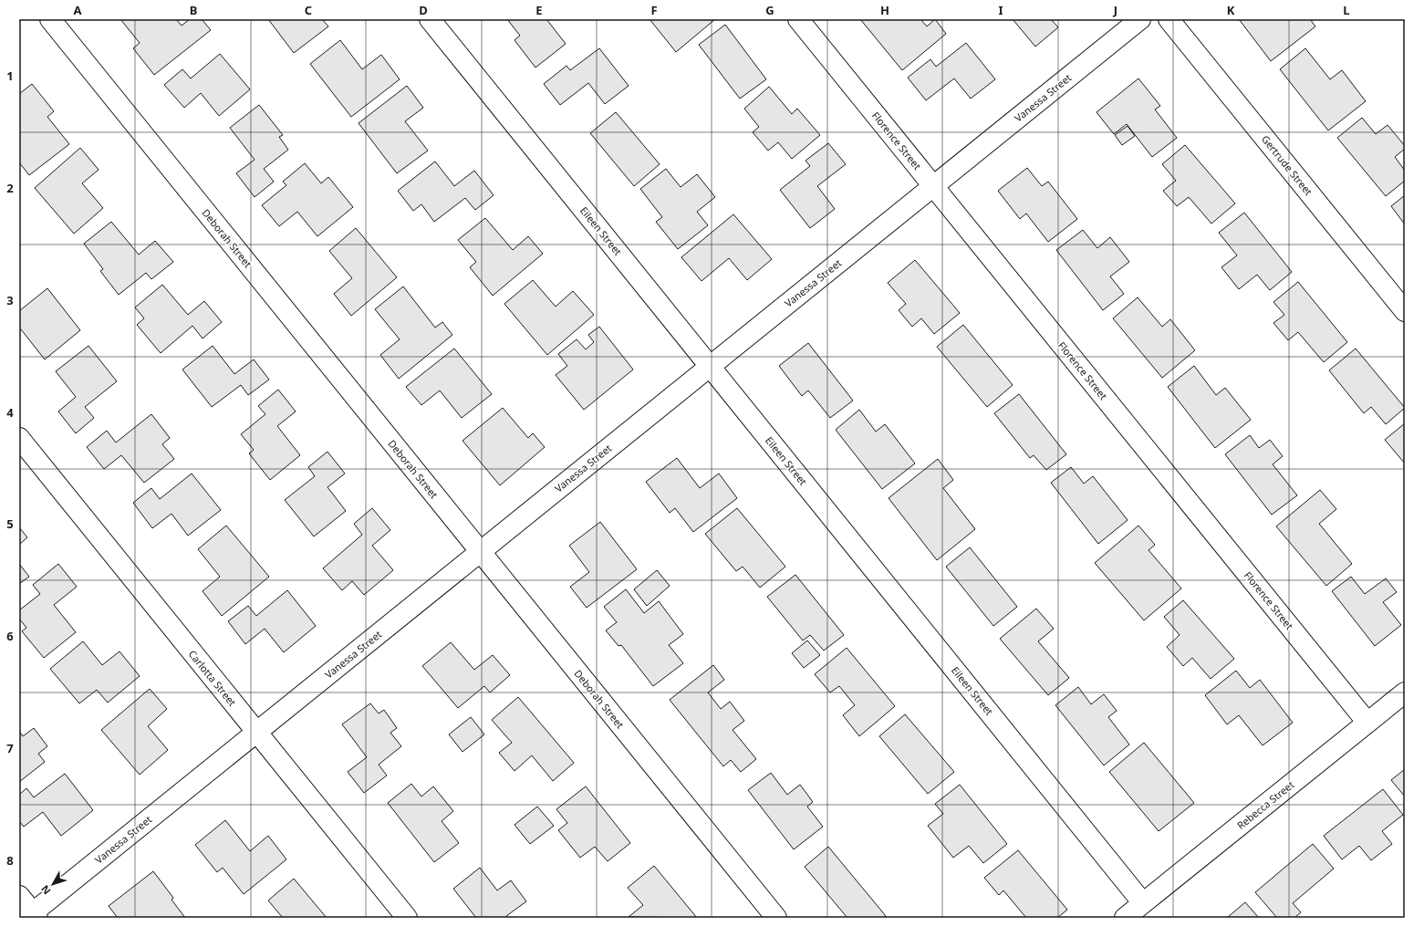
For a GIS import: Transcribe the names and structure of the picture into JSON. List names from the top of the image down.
{
  "streets": {
    "street": [
      "Vanessa Street",
      "Florence Street",
      "Gertrude Street",
      "Eileen Street",
      "Deborah Street",
      "Carlotta Street",
      "Rebecca Street"
    ]
  },
  "crossings": [
    ["Vanessa Street", "Florence Street"],
    ["Vanessa Street", "Eileen Street"],
    ["Vanessa Street", "Deborah Street"],
    ["Vanessa Street", "Carlotta Street"],
    ["Florence Street", "Rebecca Street"],
    ["Eileen Street", "Rebecca Street"]
  ],
  "north": "bottom left",
  "grid": {
    "columns": [
      "A",
      "B",
      "C",
      "D",
      "E",
      "F",
      "G",
      "H",
      "I",
      "J",
      "K",
      "L"
    ],
    "rows": [
      "1",
      "2",
      "3",
      "4",
      "5",
      "6",
      "7",
      "8"
    ]
  }
}
